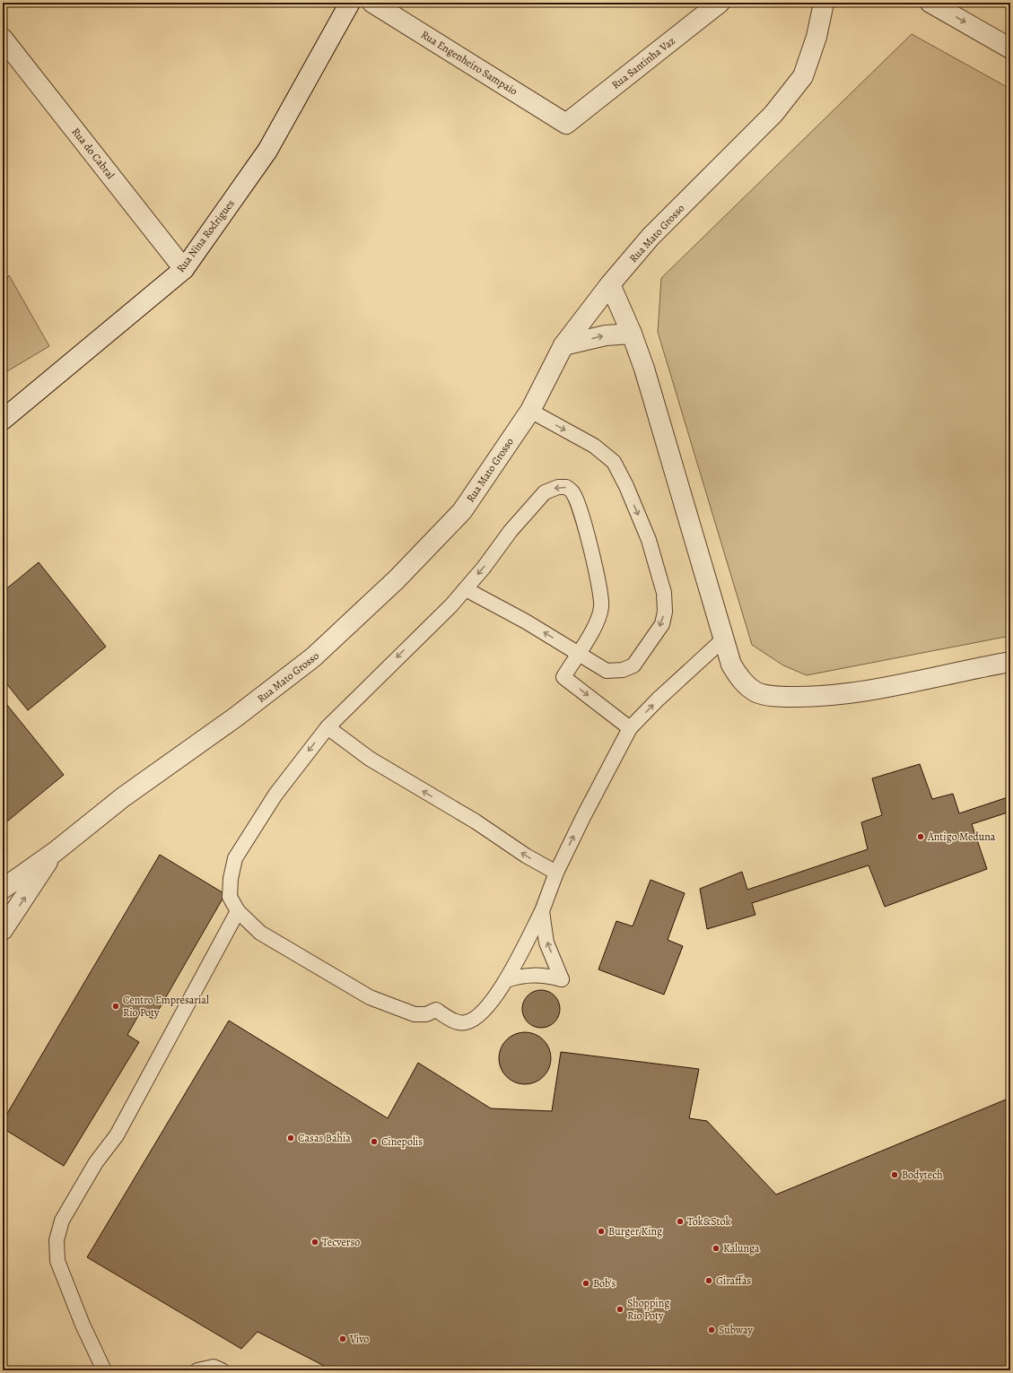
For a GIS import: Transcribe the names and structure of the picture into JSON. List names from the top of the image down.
{
  "streets": {
    "street": [
      "Rua Engenheiro Sampaio",
      "Rua Santinha Vaz",
      "Rua do Cabral",
      "Rua Mato Grosso",
      "Rua Nina Rodrigues"
    ]
  },
  "crossings": [
    ["Rua Engenheiro Sampaio", "Rua Santinha Vaz"],
    ["Rua do Cabral", "Rua Nina Rodrigues"]
  ],
  "places": [
    "Antigo Meduna",
    "Centro Empresarial Rio Poty",
    "Casas Bahia",
    "Cinepolis",
    "Bodytech",
    "Tok&Stok",
    "Burger King",
    "Tecverso",
    "Kalunga",
    "Giraffas",
    "Bob's",
    "Shopping Rio Poty",
    "Subway",
    "Vivo"
  ]
}
